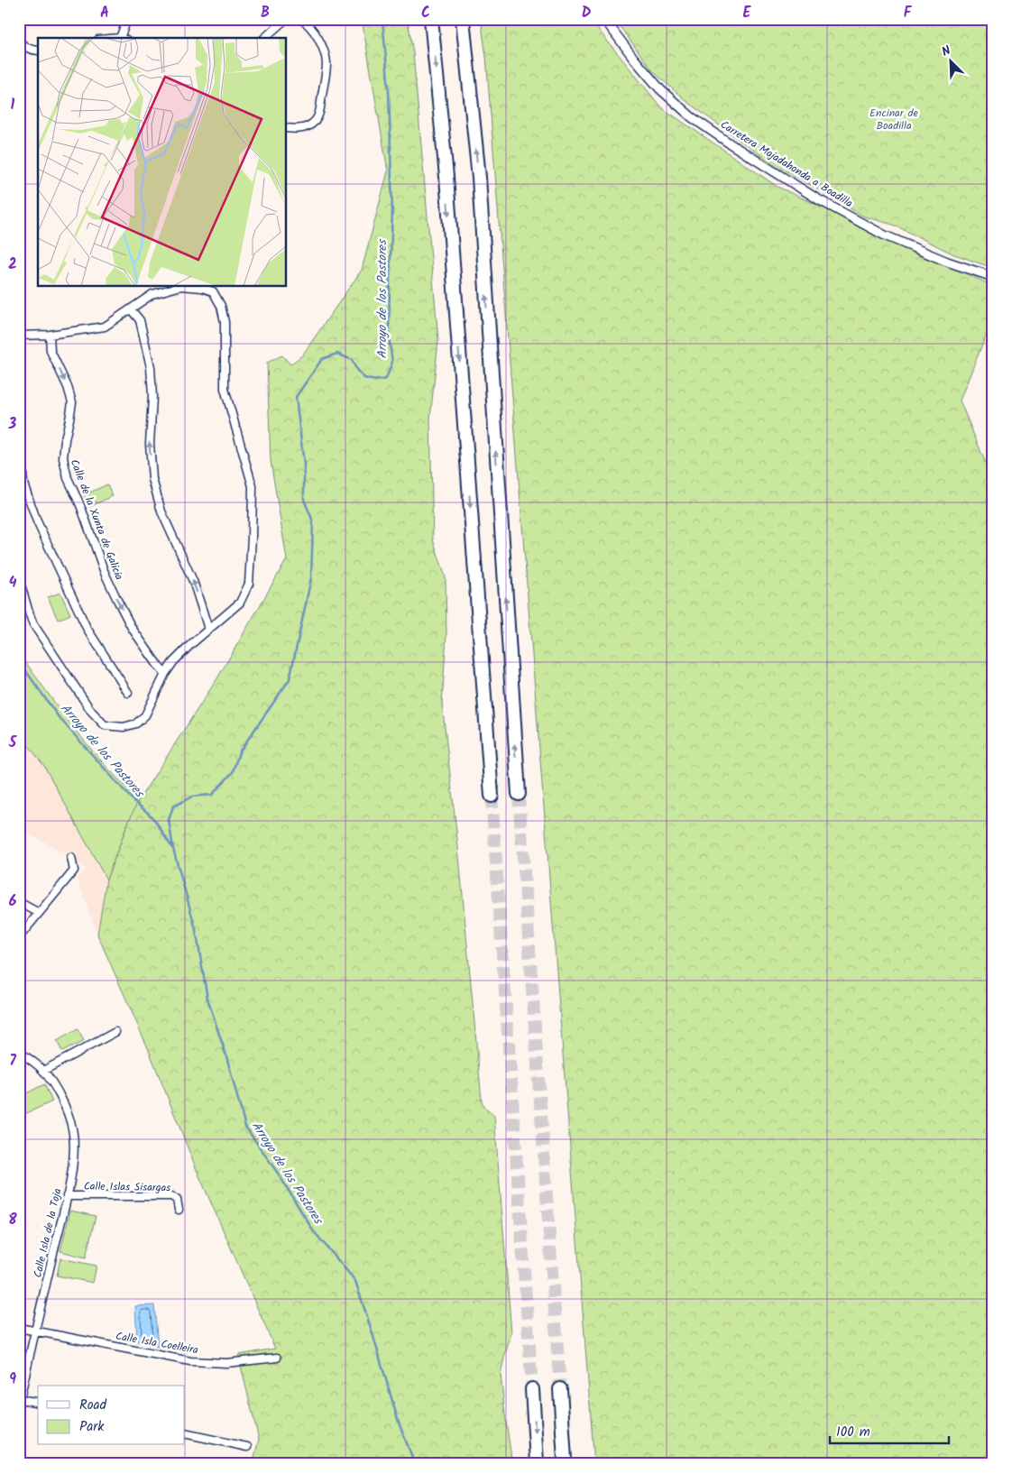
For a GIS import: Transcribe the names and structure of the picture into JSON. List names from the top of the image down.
{
  "streets": {
    "street": [
      "Carretera Majadahonda a Boadilla",
      "Calle de la Xunta de Galicia",
      "Calle Islas Sisargas",
      "Calle Isla de la Toja",
      "Calle Isla Coelleira"
    ]
  },
  "crossings": [
    ["Calle Islas Sisargas", "Calle Isla de la Toja"],
    ["Calle Isla de la Toja", "Calle Isla Coelleira"]
  ],
  "water": ["Arroyo de los Pastores"],
  "parks": ["Encinar de Boadilla"],
  "legend": ["Road", "Park"],
  "scale_bar": "100 m",
  "north": "top left",
  "grid": {
    "columns": [
      "A",
      "B",
      "C",
      "D",
      "E",
      "F"
    ],
    "rows": [
      "1",
      "2",
      "3",
      "4",
      "5",
      "6",
      "7",
      "8",
      "9"
    ]
  }
}
